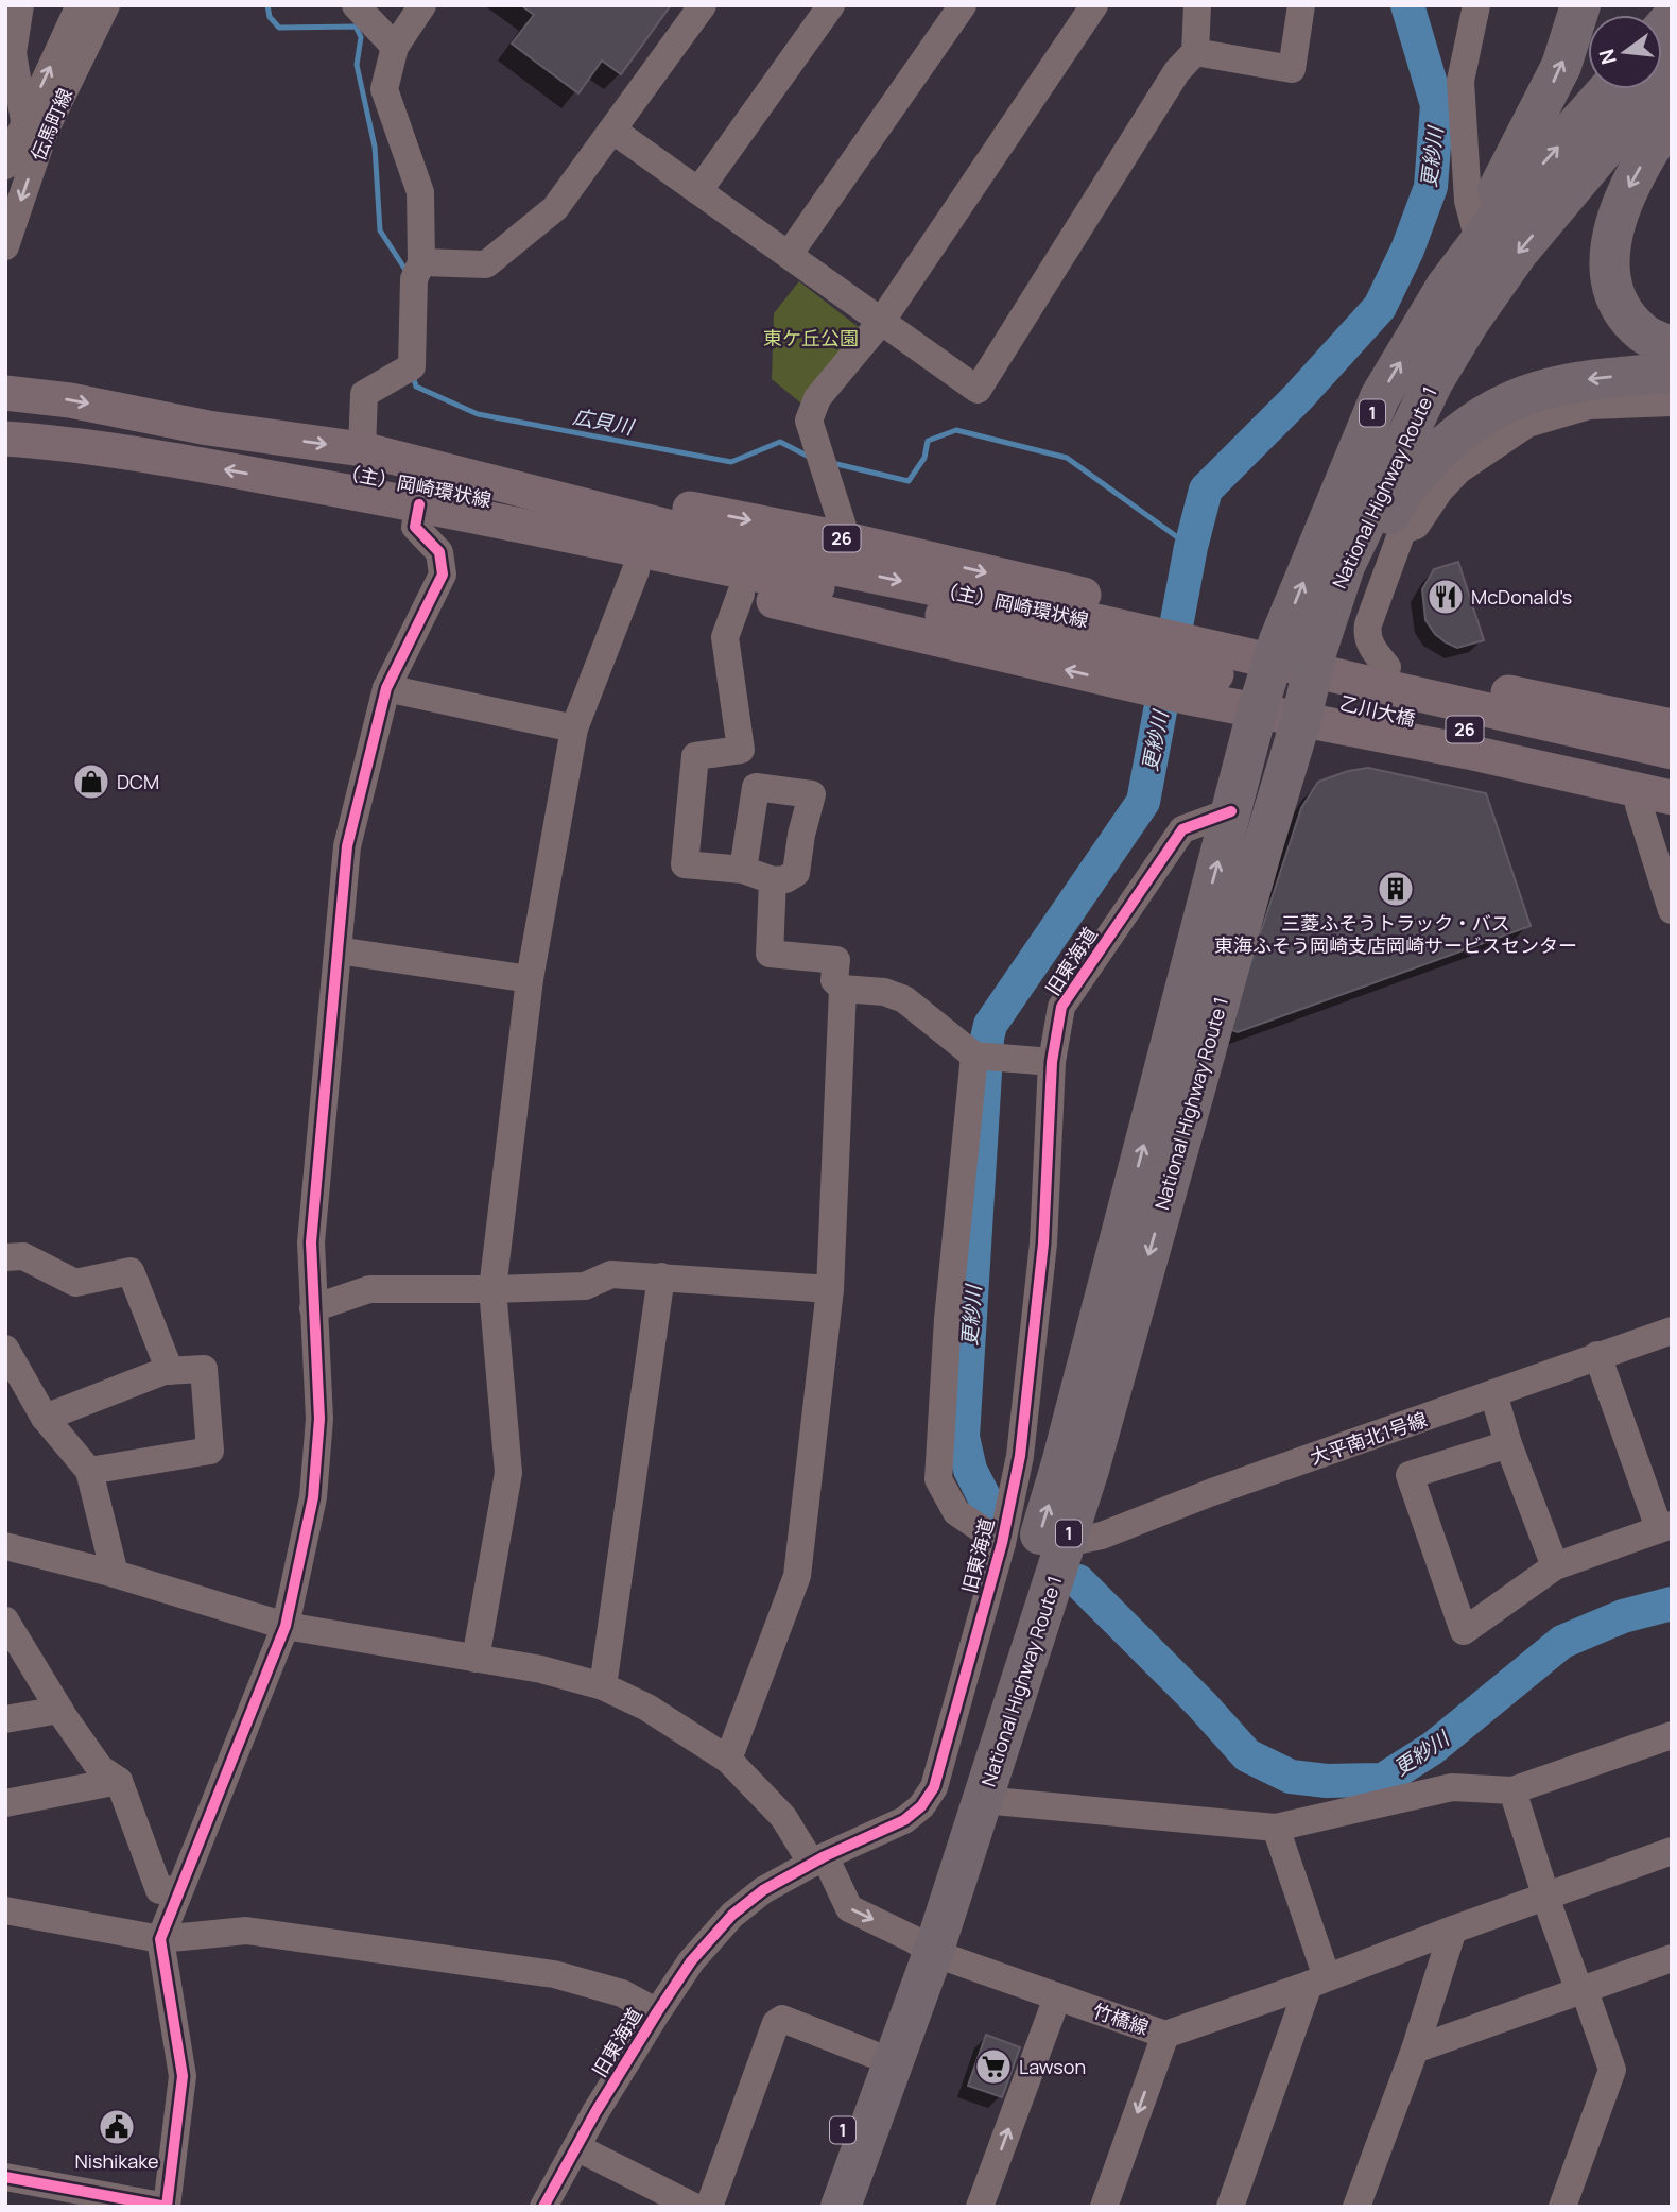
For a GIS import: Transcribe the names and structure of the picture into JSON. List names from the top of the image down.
{
  "streets": {
    "highway": ["1", "National Highway Route 1"],
    "main road": ["（主）岡崎環状線", "26", "乙川大橋"],
    "street": [
      "伝馬町線",
      "旧東海道",
      "大平南北1号線",
      "竹橋線"
    ]
  },
  "crossings": [
    ["（主）岡崎環状線", "National Highway Route 1"],
    ["（主）岡崎環状線", "26"],
    ["（主）岡崎環状線", "乙川大橋"],
    ["National Highway Route 1", "26"],
    ["National Highway Route 1", "乙川大橋"],
    ["National Highway Route 1", "旧東海道"],
    ["National Highway Route 1", "大平南北1号線"],
    ["National Highway Route 1", "竹橋線"],
    ["26", "乙川大橋"],
    ["旧東海道", "竹橋線"]
  ],
  "water": ["更紗川", "広貝川"],
  "parks": ["東ケ丘公園"],
  "places": {
    "restaurant": ["McDonald's"],
    "shop": ["DCM"],
    "building": ["三菱ふそうトラック・バス 東海ふそう岡崎支店岡崎サービスセンター"],
    "supermarket": ["Lawson"],
    "public building": ["Nishikake"]
  },
  "north": "left"
}
